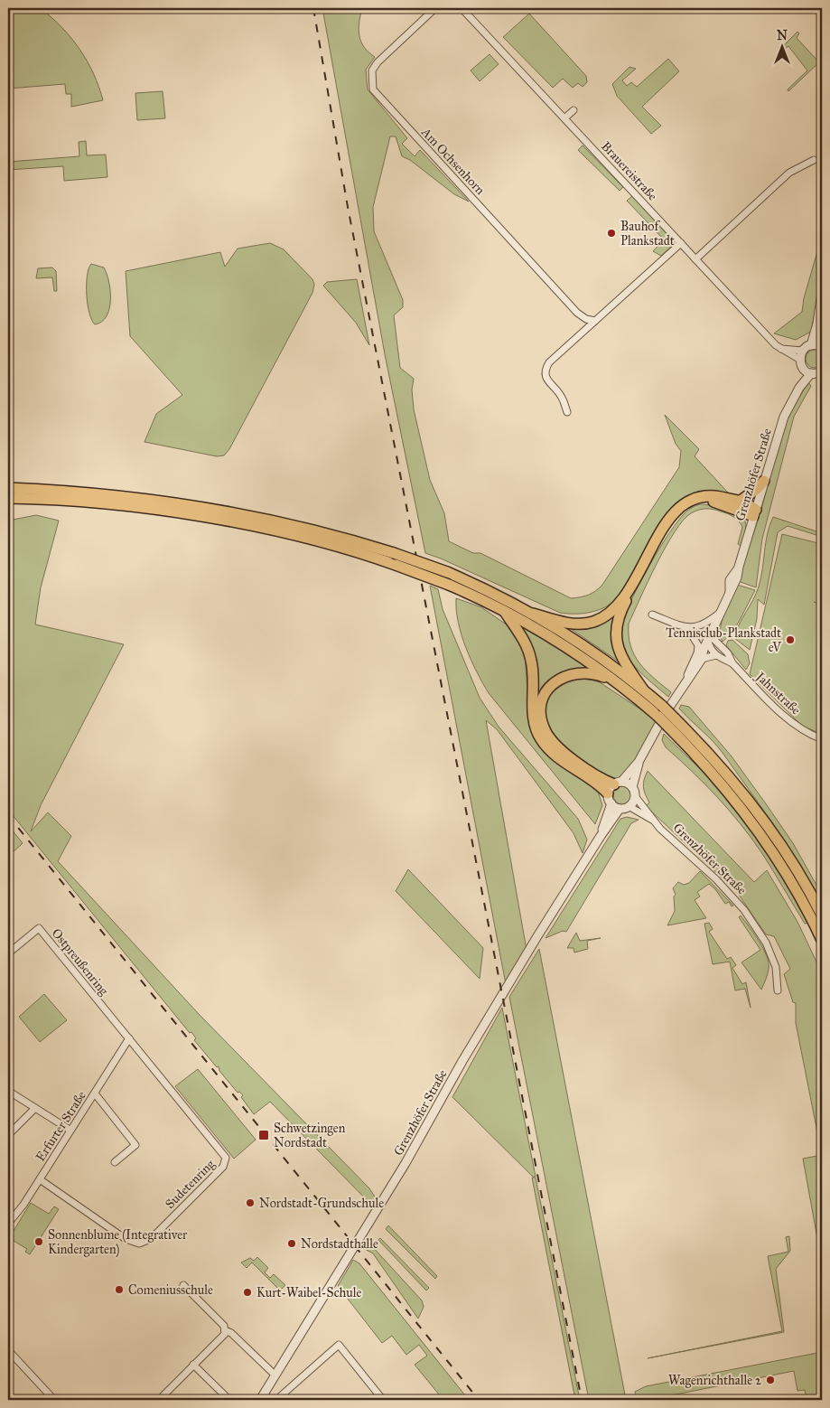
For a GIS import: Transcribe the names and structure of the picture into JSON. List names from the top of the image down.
{
  "streets": {
    "street": [
      "Am Ochsenhorn",
      "Brauereistraße",
      "Grenzhöfer Straße",
      "Jahnstraße",
      "Ostpreußenring",
      "Erfurter Straße",
      "Sudetenring"
    ]
  },
  "crossings": [
    ["Ostpreußenring", "Erfurter Straße"],
    ["Ostpreußenring", "Sudetenring"],
    ["Erfurter Straße", "Sudetenring"]
  ],
  "places": {
    "other": [
      "Bauhof Plankstadt",
      "Tennisclub-Plankstadt eV",
      "Nordstadt-Grundschule",
      "Sonnenblume (Integrativer Kindergarten)",
      "Nordstadthalle",
      "Comeniusschule",
      "Kurt-Waibel-Schule",
      "Wagenrichthalle 2"
    ],
    "transit": ["Schwetzingen Nordstadt"]
  },
  "north": "top"
}
